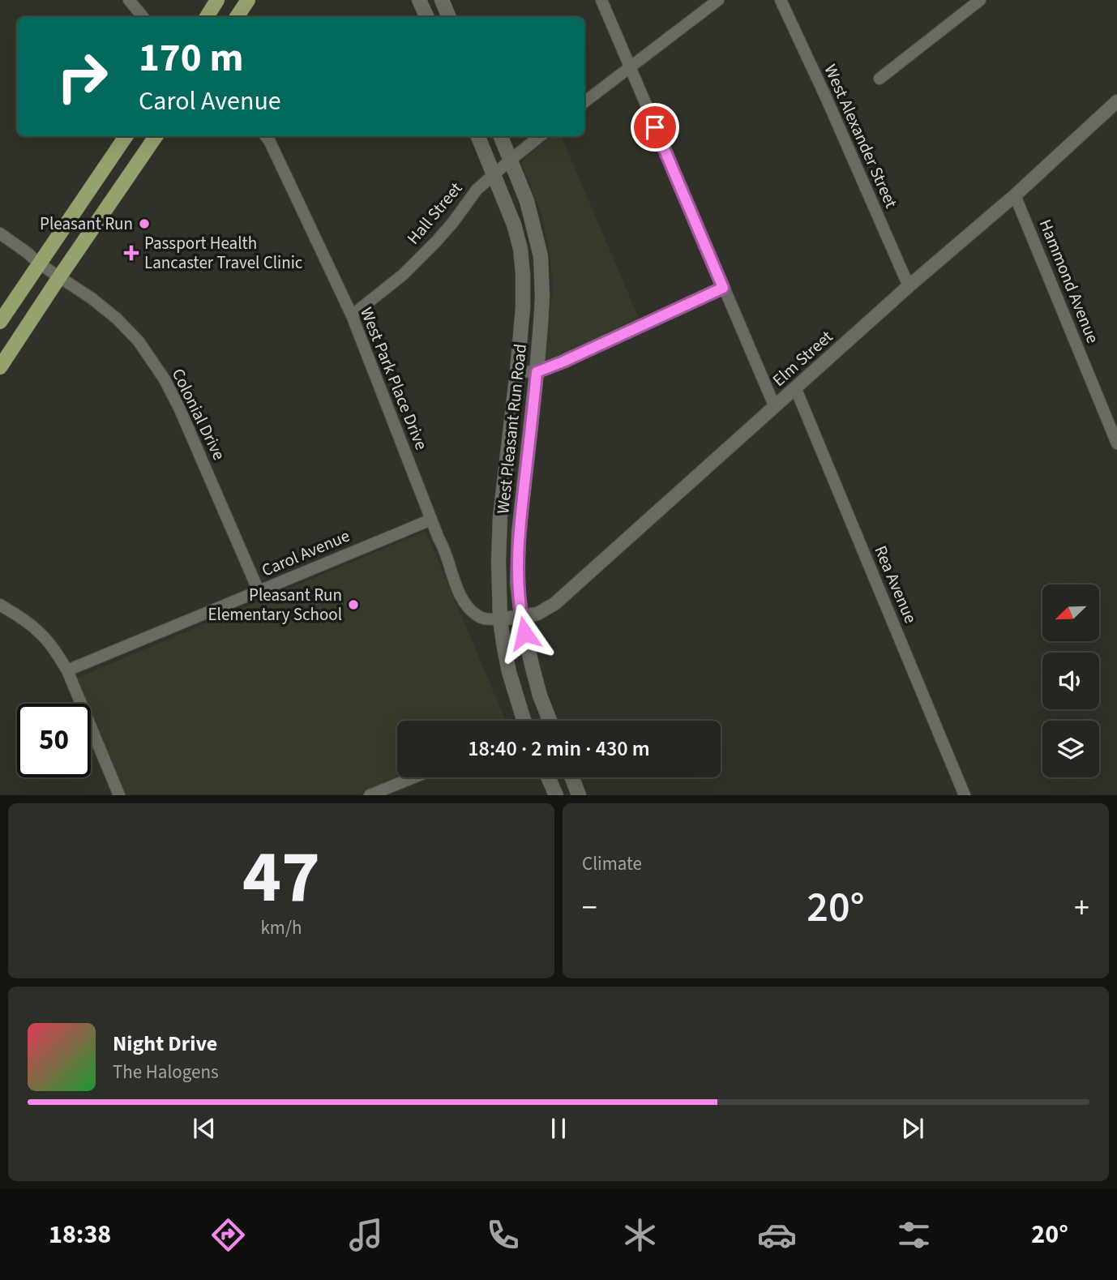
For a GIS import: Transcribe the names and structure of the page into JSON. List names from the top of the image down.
{
  "streets": {
    "main road": ["West Pleasant Run Road"],
    "street": [
      "West Alexander Street",
      "Hall Street",
      "Hammond Avenue",
      "Elm Street",
      "West Park Place Drive",
      "Colonial Drive",
      "Carol Avenue",
      "Rea Avenue"
    ]
  },
  "crossings": [
    ["West Alexander Street", "Elm Street"],
    ["Hall Street", "West Park Place Drive"],
    ["Hall Street", "West Pleasant Run Road"],
    ["Hammond Avenue", "Elm Street"],
    ["Elm Street", "West Park Place Drive"],
    ["Elm Street", "West Pleasant Run Road"],
    ["Elm Street", "Rea Avenue"],
    ["West Park Place Drive", "West Pleasant Run Road"],
    ["West Park Place Drive", "Carol Avenue"],
    ["Colonial Drive", "Carol Avenue"]
  ],
  "places": {
    "other": ["Pleasant Run", "Pleasant Run Elementary School"],
    "health": ["Passport Health Lancaster Travel Clinic"]
  },
  "north": "bottom left",
  "page": {
    "turn": ["170 m", "Carol Avenue"],
    "limit": "50",
    "trip": "18:40 · 2 min · 430 m",
    "tile": [
      ["47", "km/h"],
      "Climate"
    ],
    "heat": ["−", "20°", "+"],
    "song": ["Night Drive", "The Halogens"],
    "tabs": ["18:38", "20°"]
  }
}
